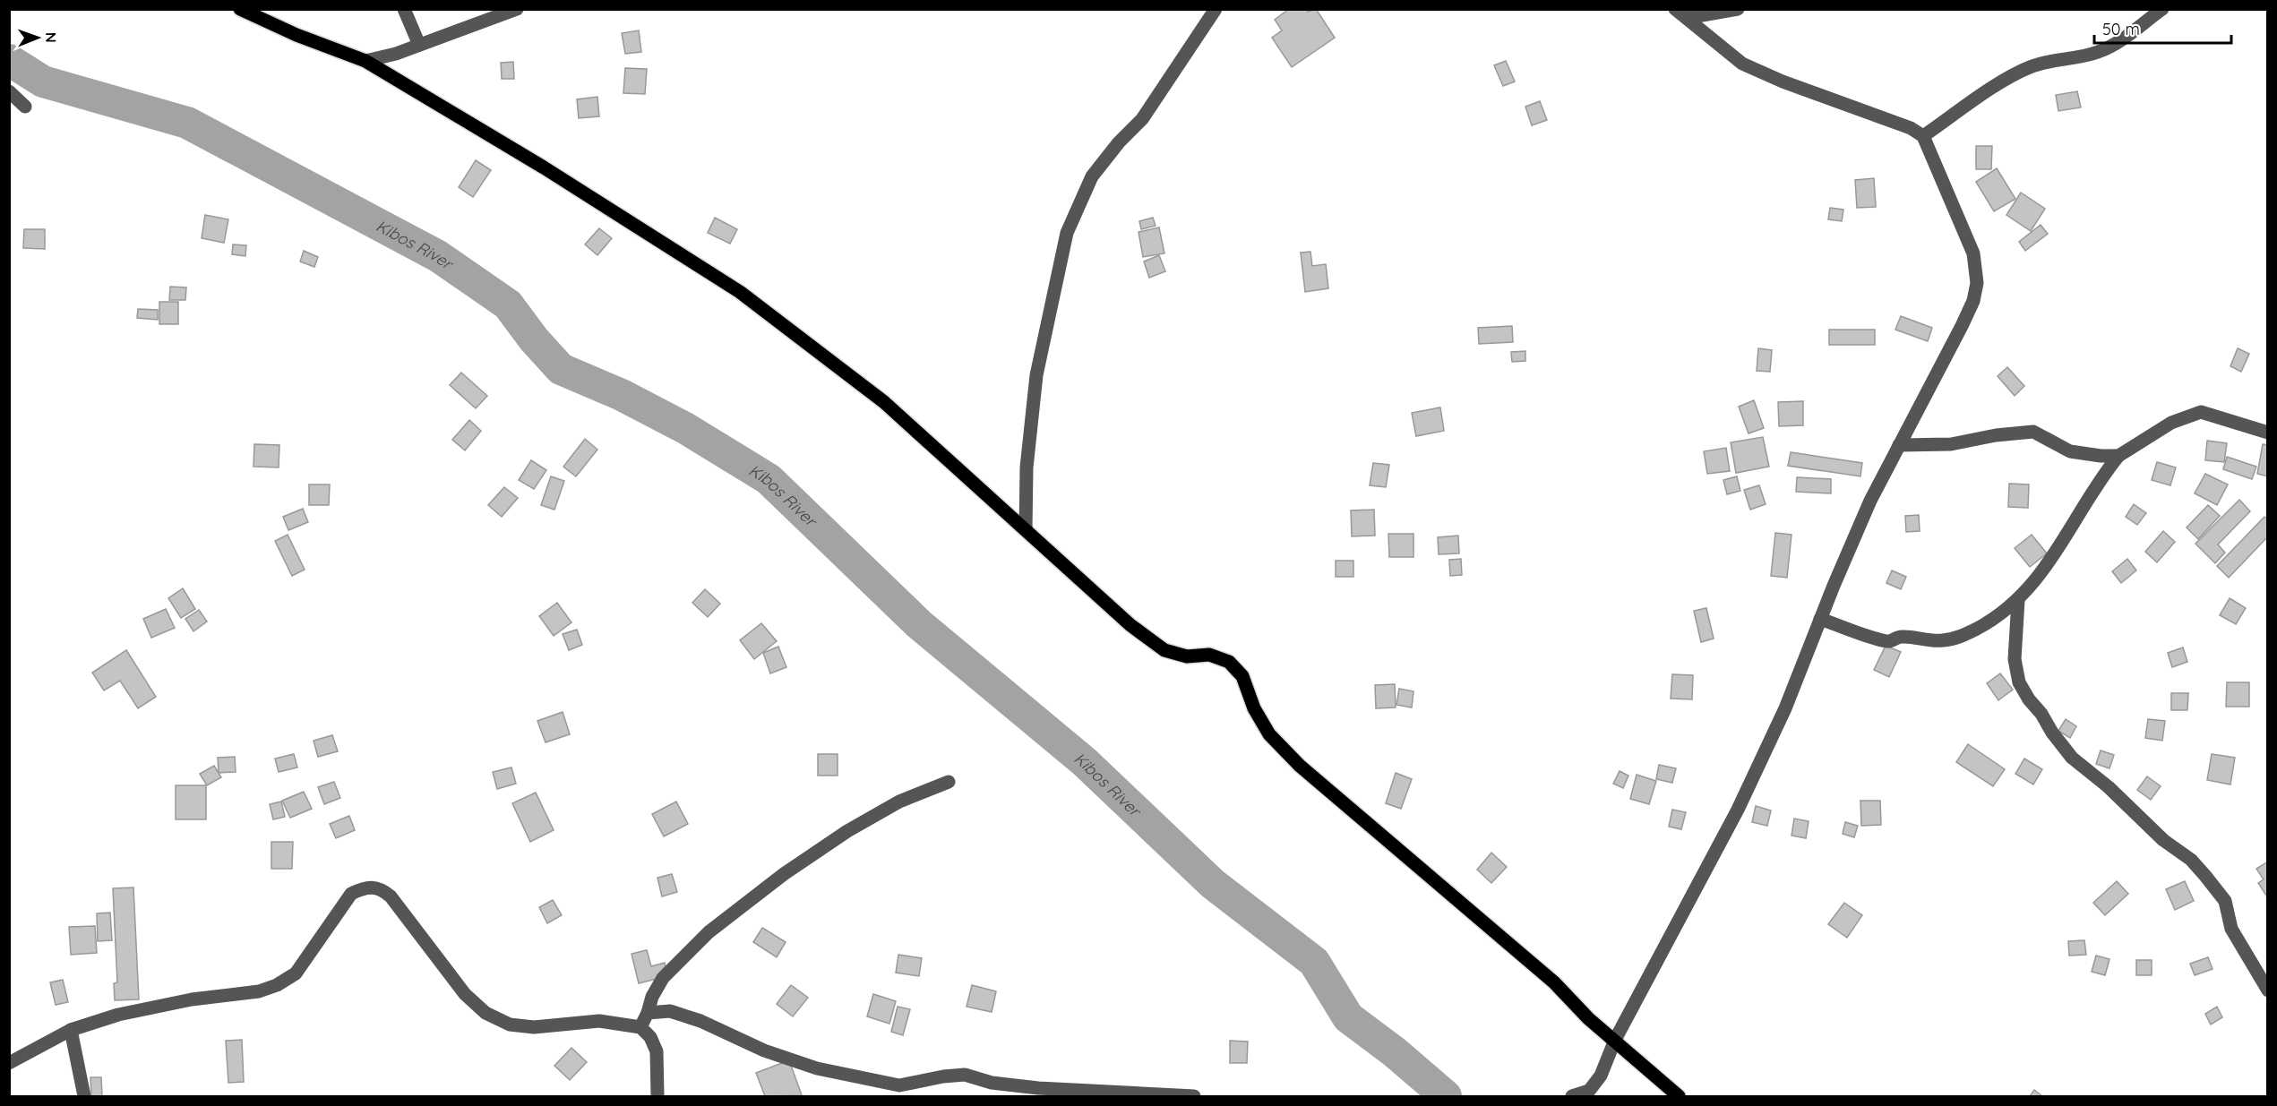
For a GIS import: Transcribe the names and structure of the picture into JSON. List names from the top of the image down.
{
  "water": ["Kibos River"],
  "scale_bar": "50 m",
  "north": "right"
}
